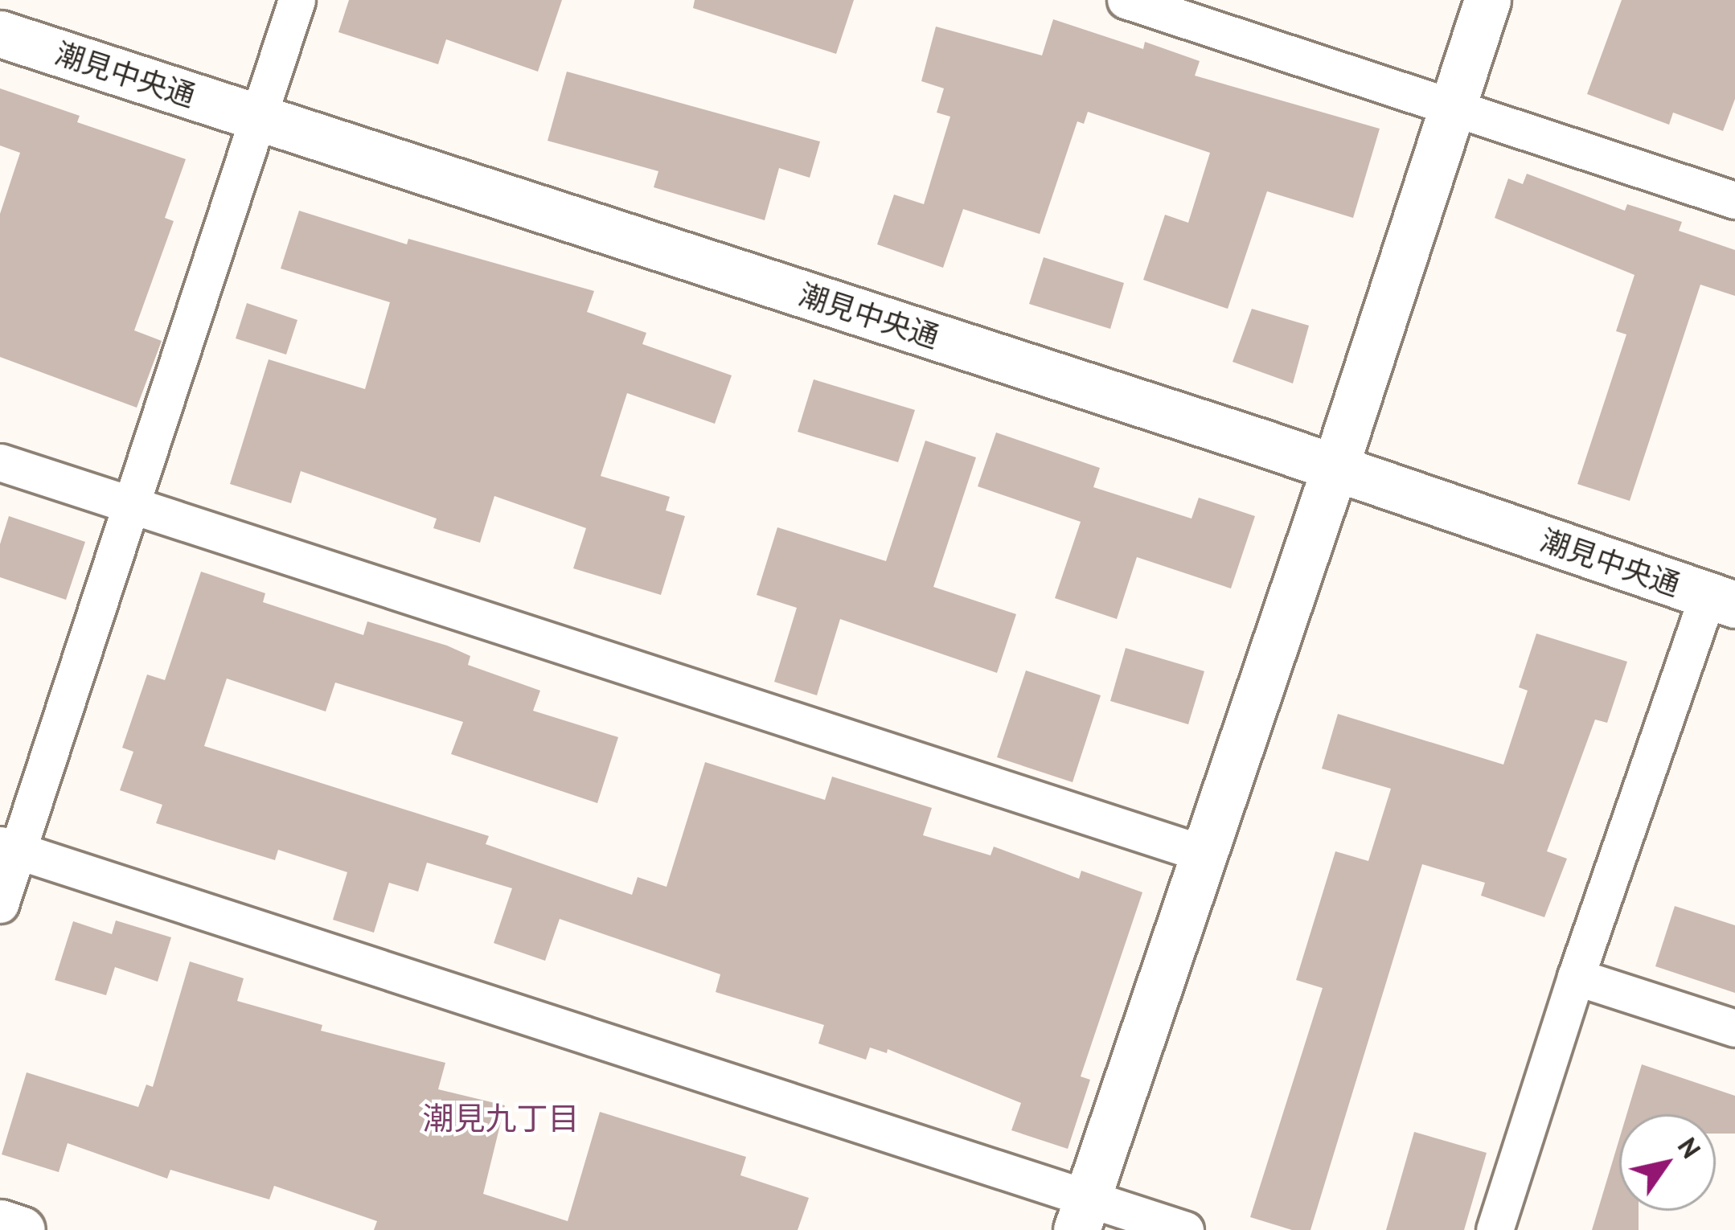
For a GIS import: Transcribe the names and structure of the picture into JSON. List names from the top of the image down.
{
  "streets": {
    "street": ["潮見中央通"]
  },
  "districts": ["潮見九丁目"],
  "north": "top right"
}
